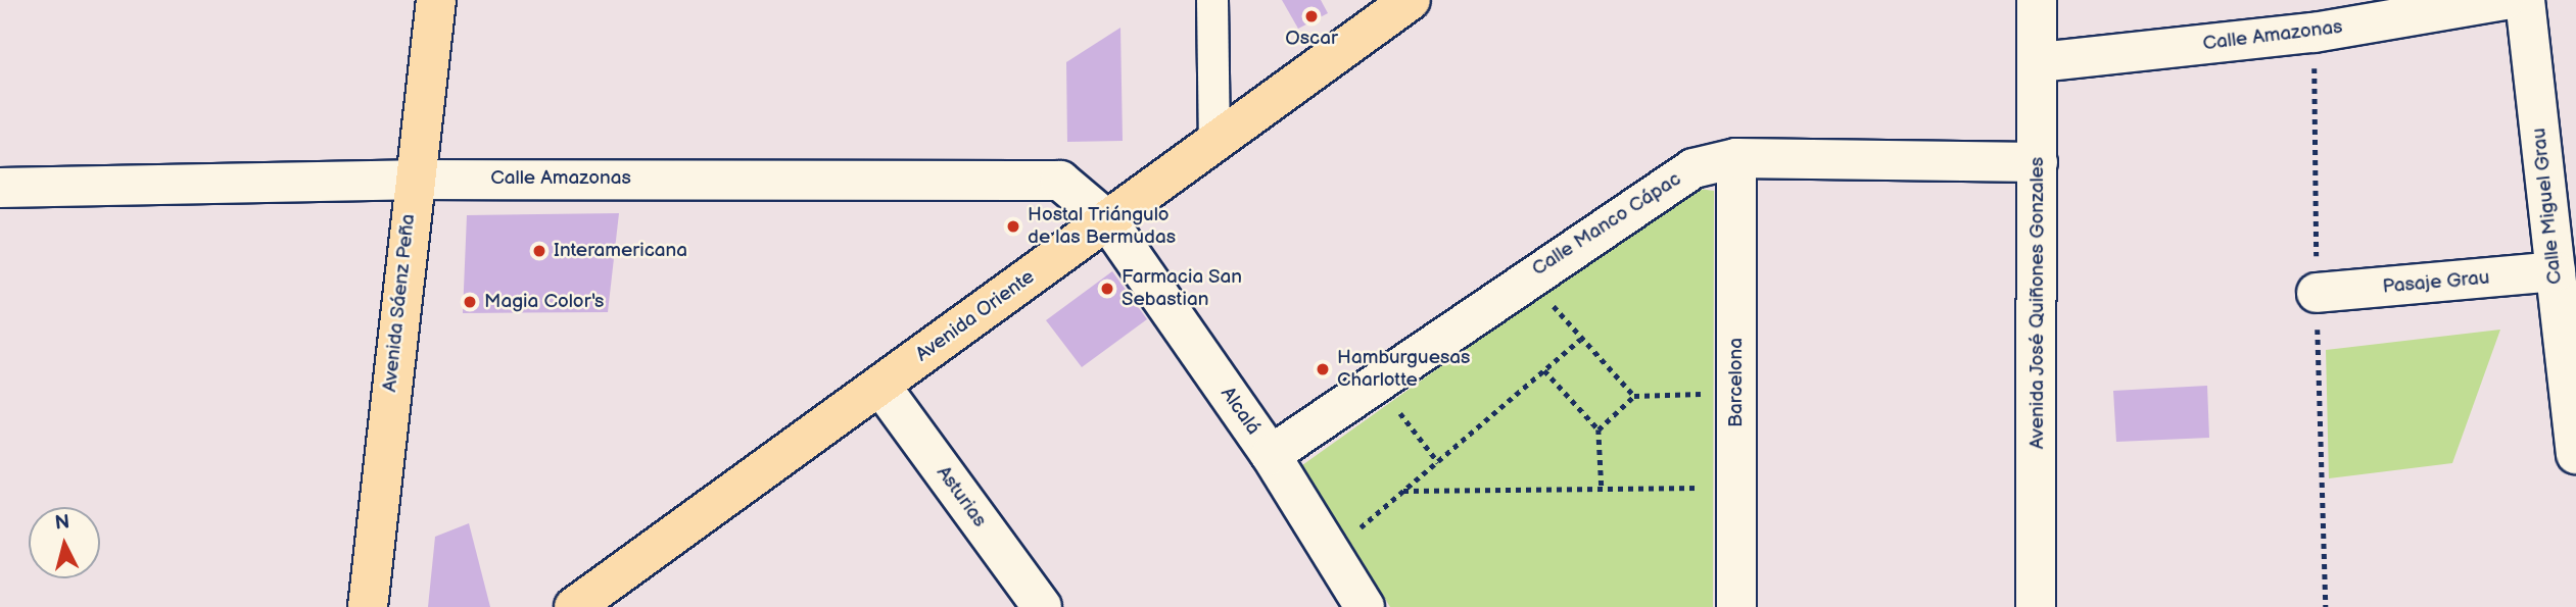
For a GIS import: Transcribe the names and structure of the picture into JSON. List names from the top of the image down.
{
  "streets": {
    "main road": ["Avenida Sáenz Peña", "Avenida Oriente"],
    "street": [
      "Calle Amazonas",
      "Calle Miguel Grau",
      "Calle Manco Cápac",
      "Pasaje Grau",
      "Avenida José Quiñones Gonzales",
      "Barcelona",
      "Alcalá",
      "Asturias"
    ]
  },
  "crossings": [
    ["Calle Amazonas", "Avenida Sáenz Peña"],
    ["Calle Amazonas", "Avenida José Quiñones Gonzales"],
    ["Calle Amazonas", "Avenida Oriente"],
    ["Calle Amazonas", "Alcalá"],
    ["Calle Miguel Grau", "Pasaje Grau"],
    ["Calle Manco Cápac", "Avenida José Quiñones Gonzales"],
    ["Calle Manco Cápac", "Barcelona"],
    ["Calle Manco Cápac", "Alcalá"],
    ["Avenida Oriente", "Alcalá"],
    ["Avenida Oriente", "Asturias"]
  ],
  "places": [
    "Oscar",
    "Hostal Triángulo de las Bermudas",
    "Interamericana",
    "Farmacia San Sebastian",
    "Magia Color's",
    "Hamburguesas Charlotte"
  ],
  "north": "top"
}
